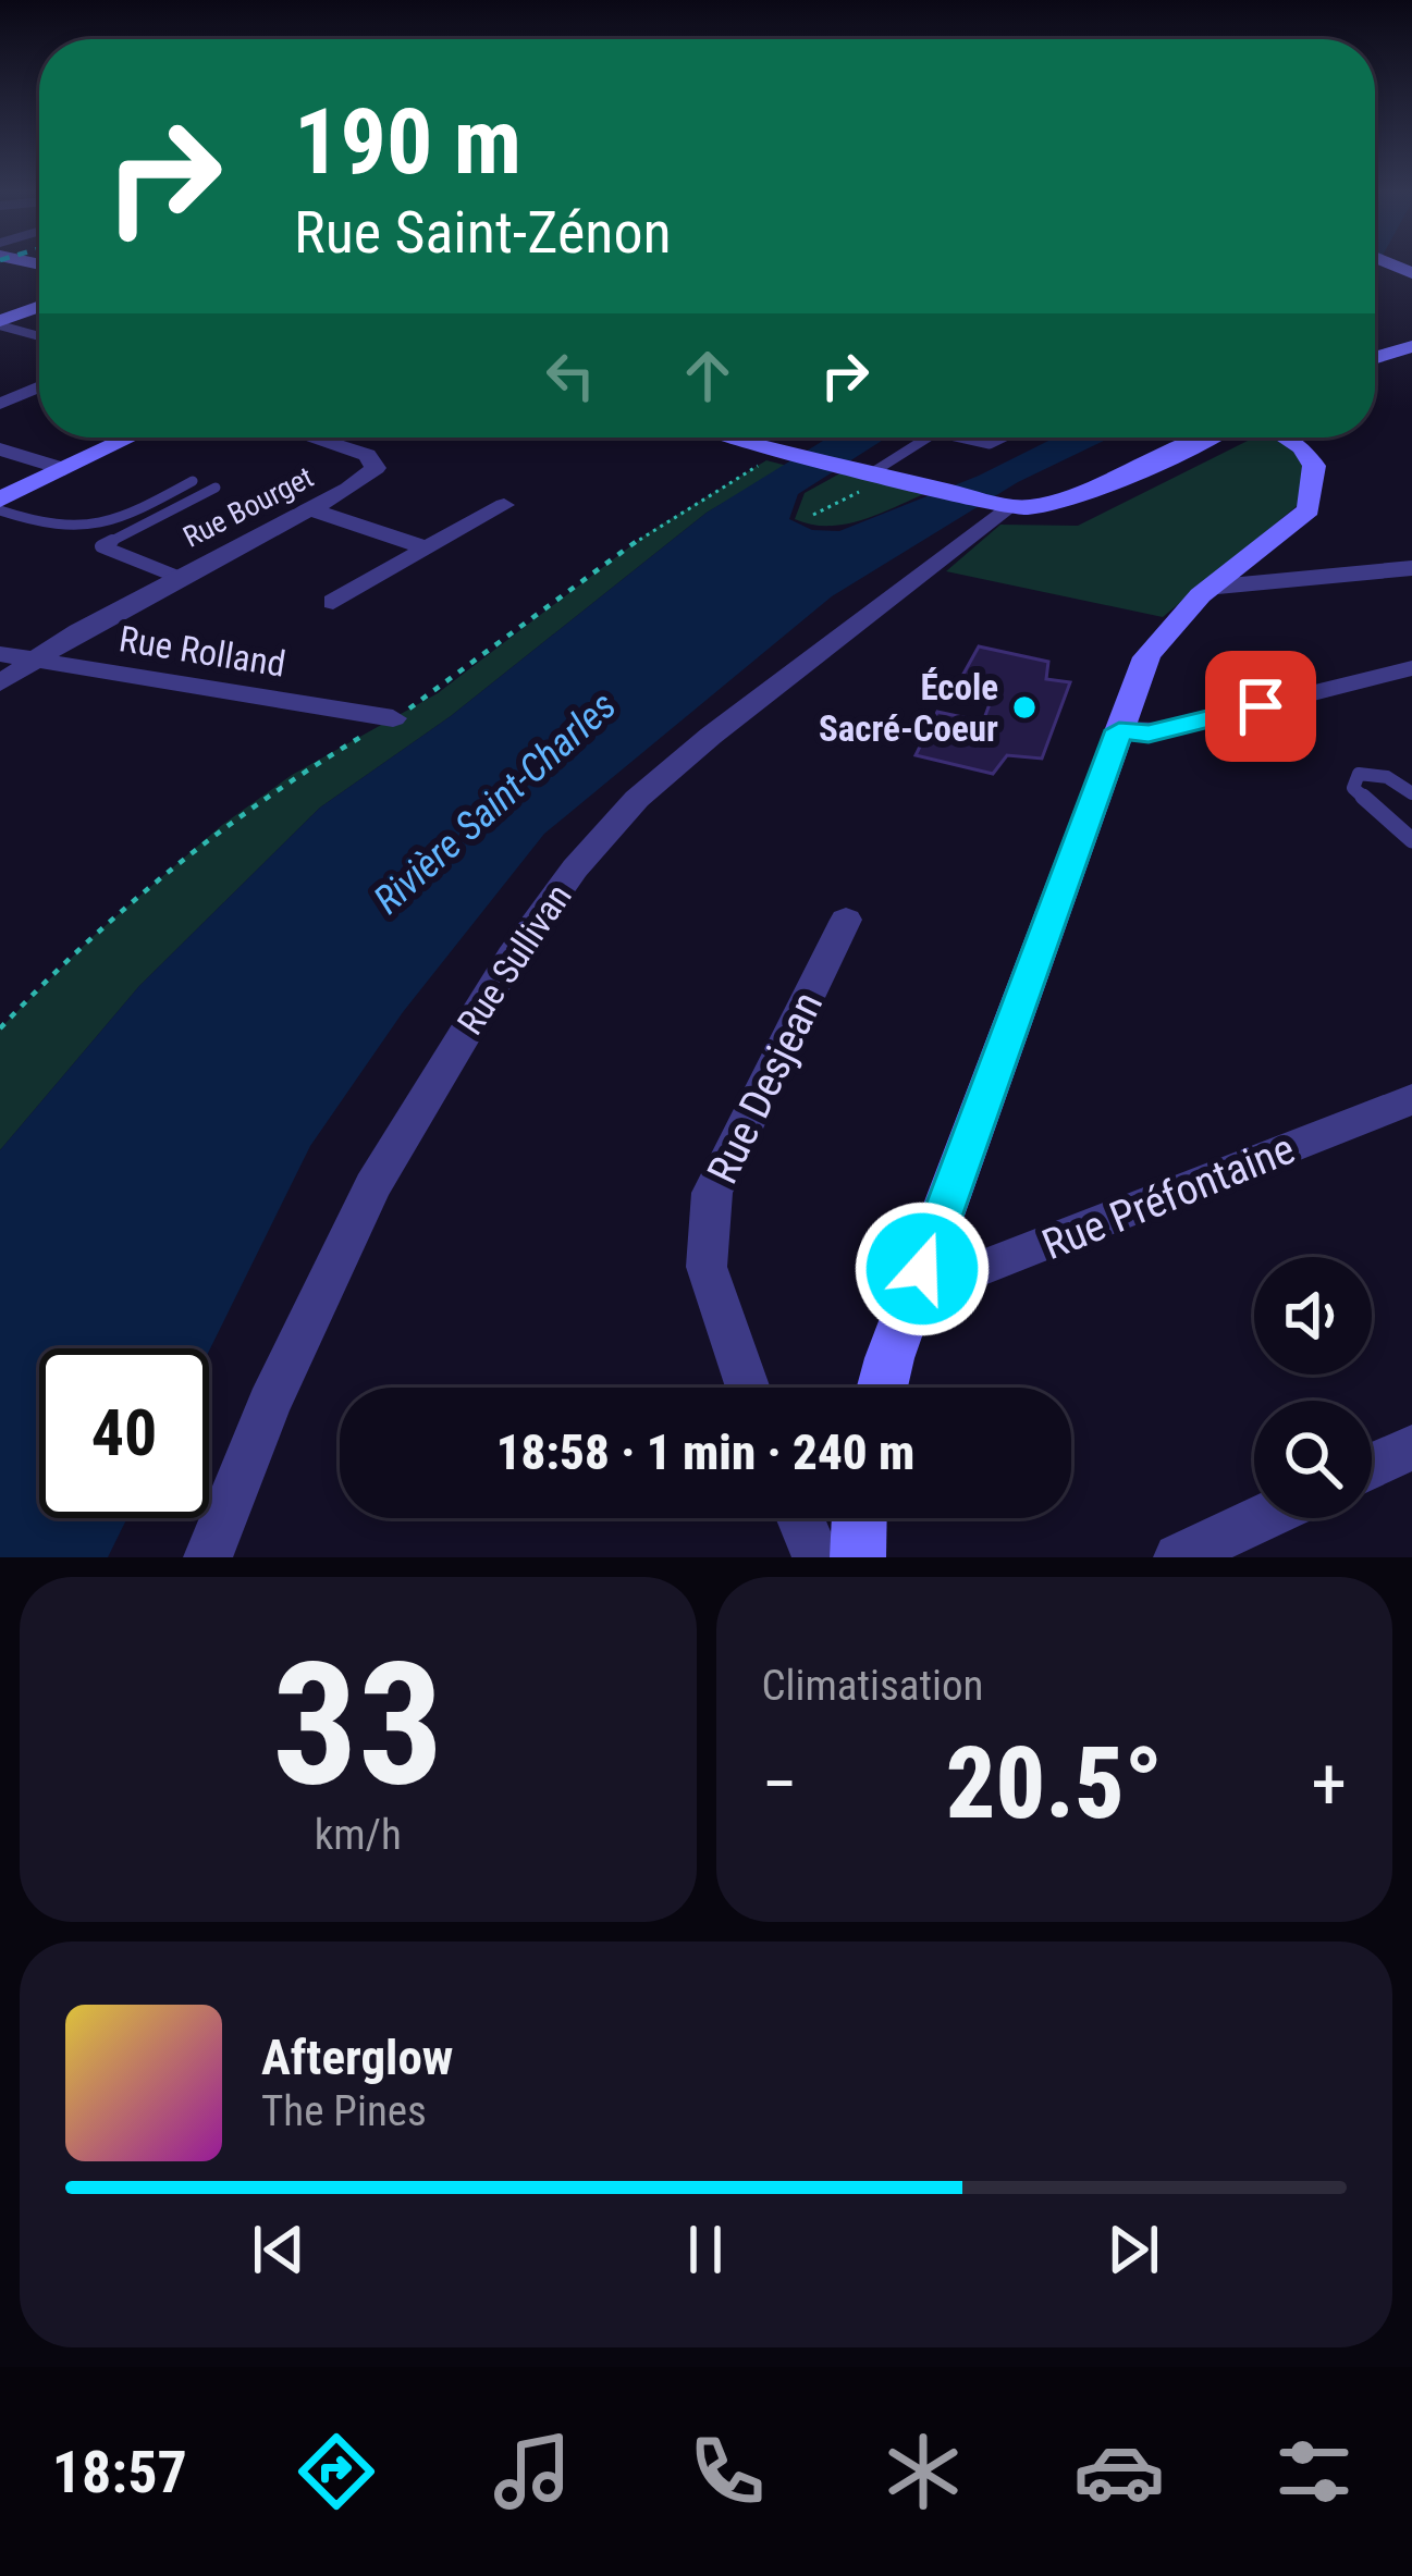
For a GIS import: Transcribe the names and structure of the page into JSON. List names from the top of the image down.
{
  "streets": {
    "street": [
      "Rue Bourget",
      "Rue Rolland",
      "Rue Sullivan",
      "Rue Desjean",
      "Rue Préfontaine"
    ]
  },
  "crossings": [
    ["Rue Bourget", "Rue Rolland"]
  ],
  "water": ["Rivière Saint-Charles"],
  "places": ["École Sacré-Coeur"],
  "page": {
    "turn": ["190 m", "Rue Saint-Zénon"],
    "limit": "40",
    "trip": "18:58 · 1 min · 240 m",
    "tile": [
      ["33", "km/h"],
      "Climatisation"
    ],
    "heat": ["−", "20.5°", "+"],
    "song": ["Afterglow", "The Pines"],
    "tabs": "18:57"
  }
}
